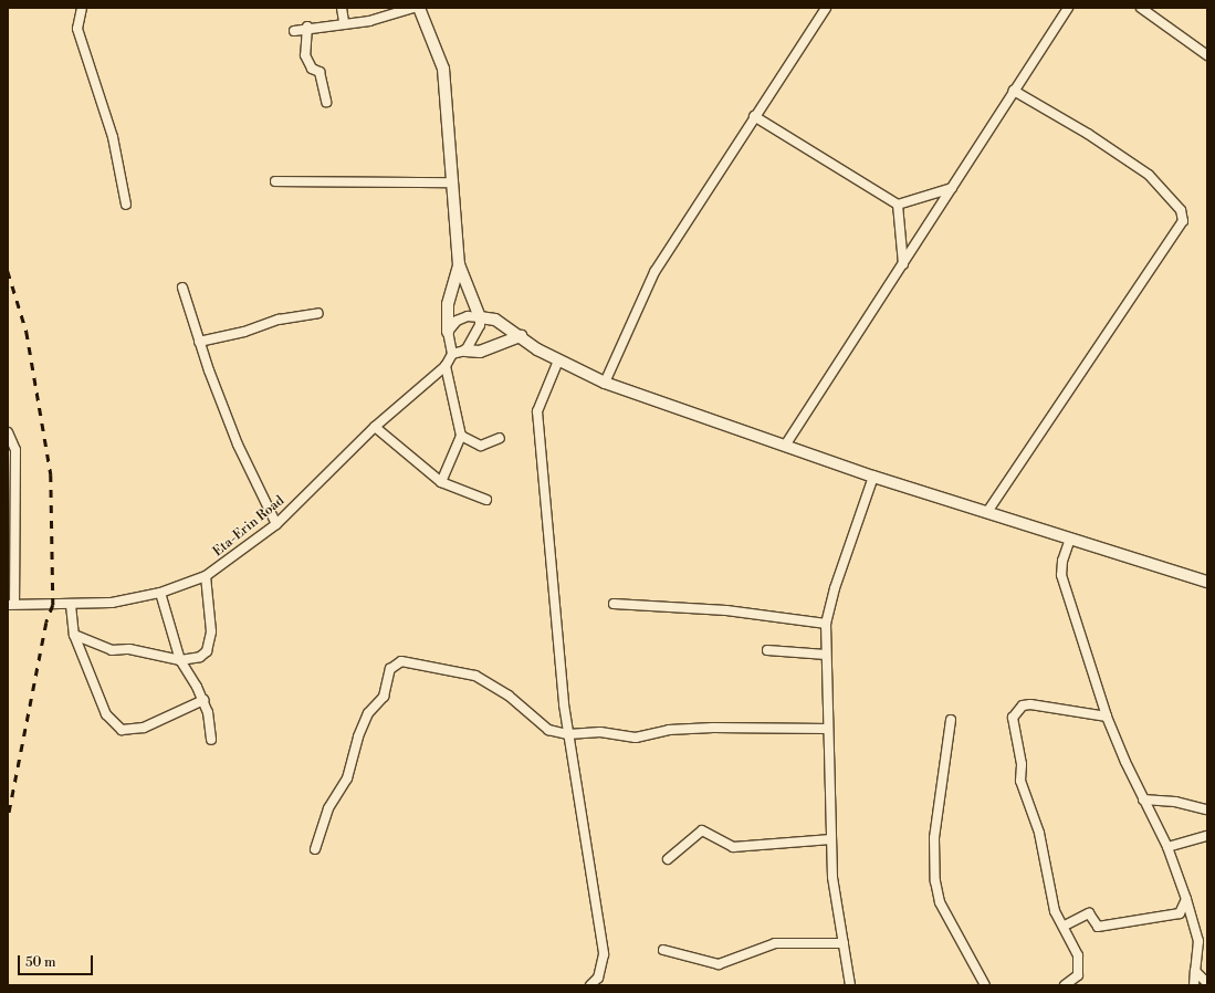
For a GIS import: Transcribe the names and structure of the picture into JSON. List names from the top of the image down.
{
  "streets": {
    "street": ["Eta-Erin Road"]
  },
  "scale_bar": "50 m"
}
